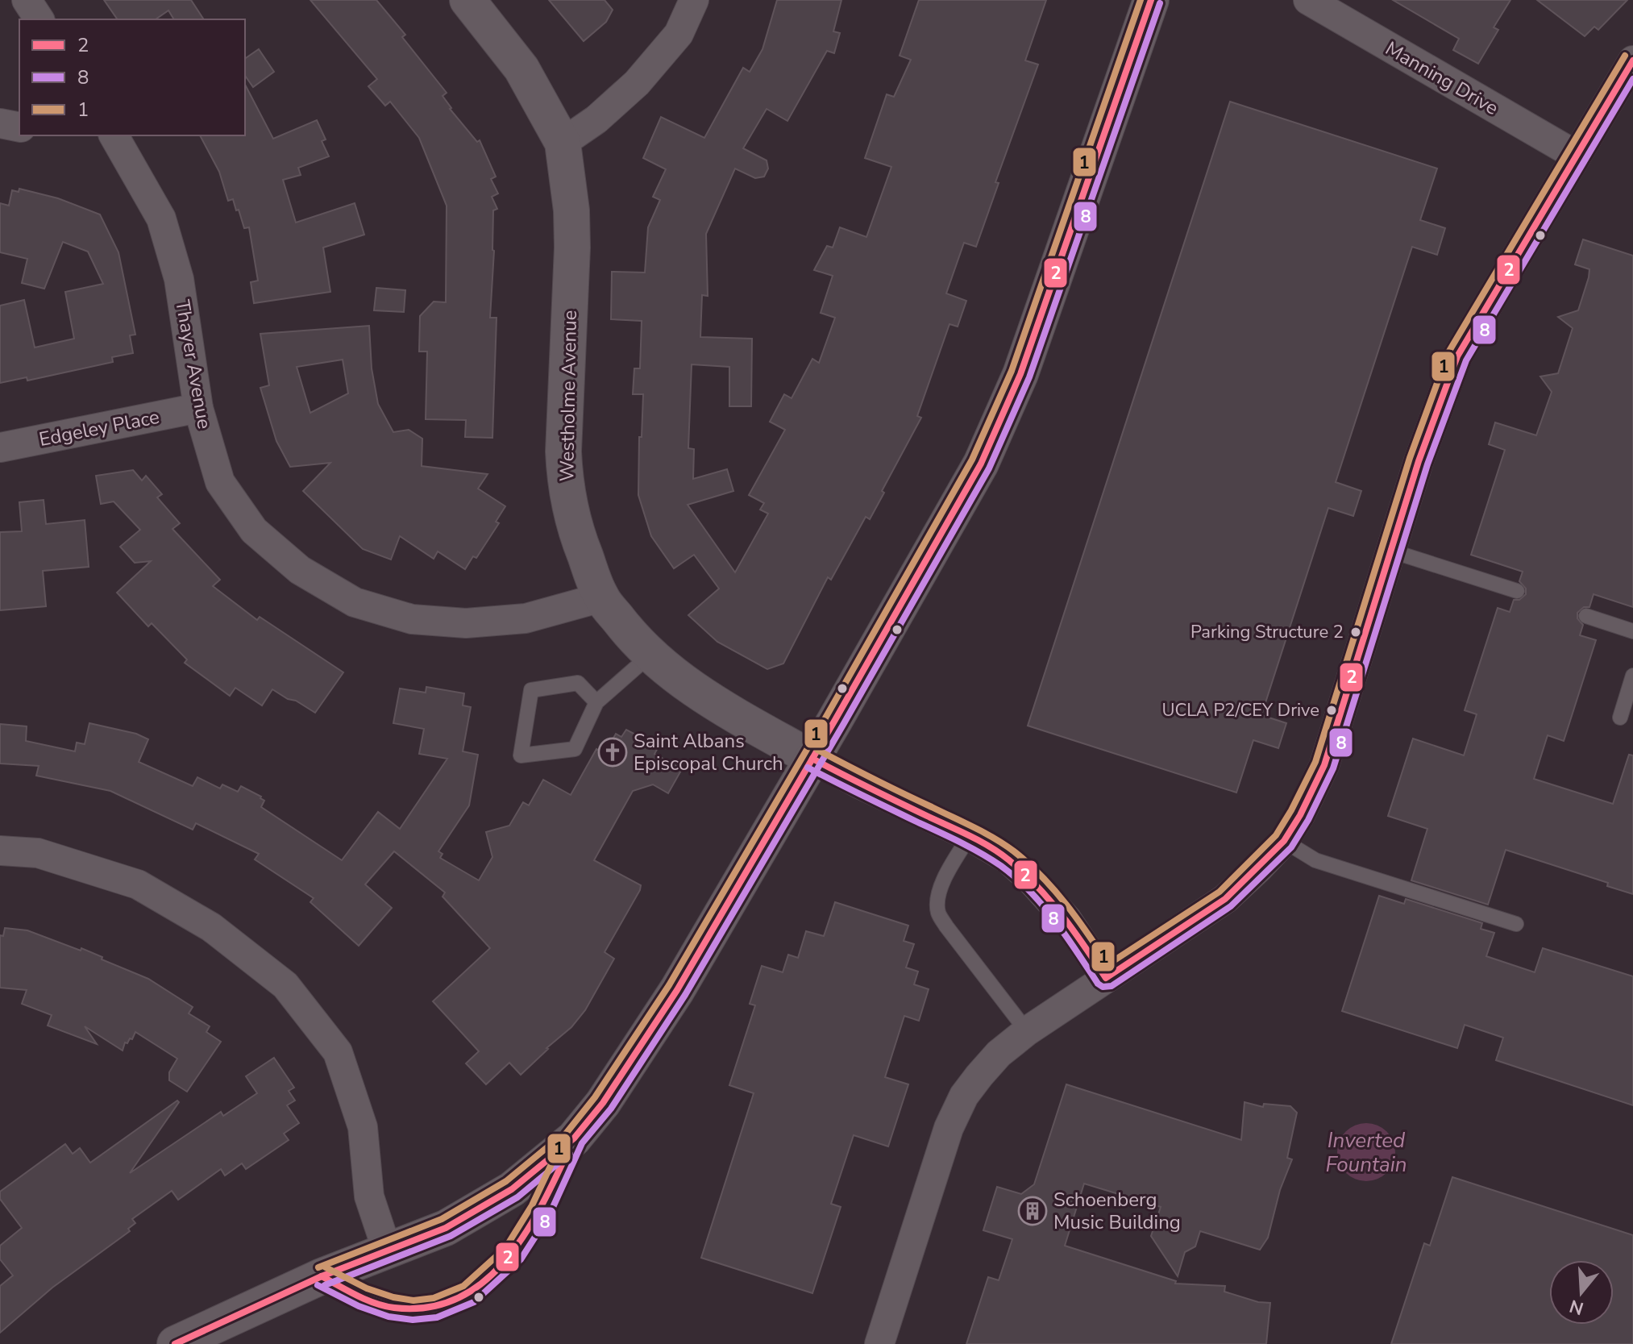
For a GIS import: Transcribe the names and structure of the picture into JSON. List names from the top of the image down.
{
  "streets": {
    "street": [
      "Manning Drive",
      "Thayer Avenue",
      "Westholme Avenue",
      "Edgeley Place"
    ]
  },
  "crossings": [
    ["Thayer Avenue", "Westholme Avenue"],
    ["Thayer Avenue", "Edgeley Place"]
  ],
  "water": ["Inverted Fountain"],
  "places": {
    "other": ["Parking Structure 2", "UCLA P2/CEY Drive"],
    "church": ["Saint Albans Episcopal Church"],
    "building": ["Schoenberg Music Building"]
  },
  "lines": ["transit line 2", "transit line 1", "transit line 8"],
  "legend": ["2", "8", "1"],
  "north": "bottom"
}
